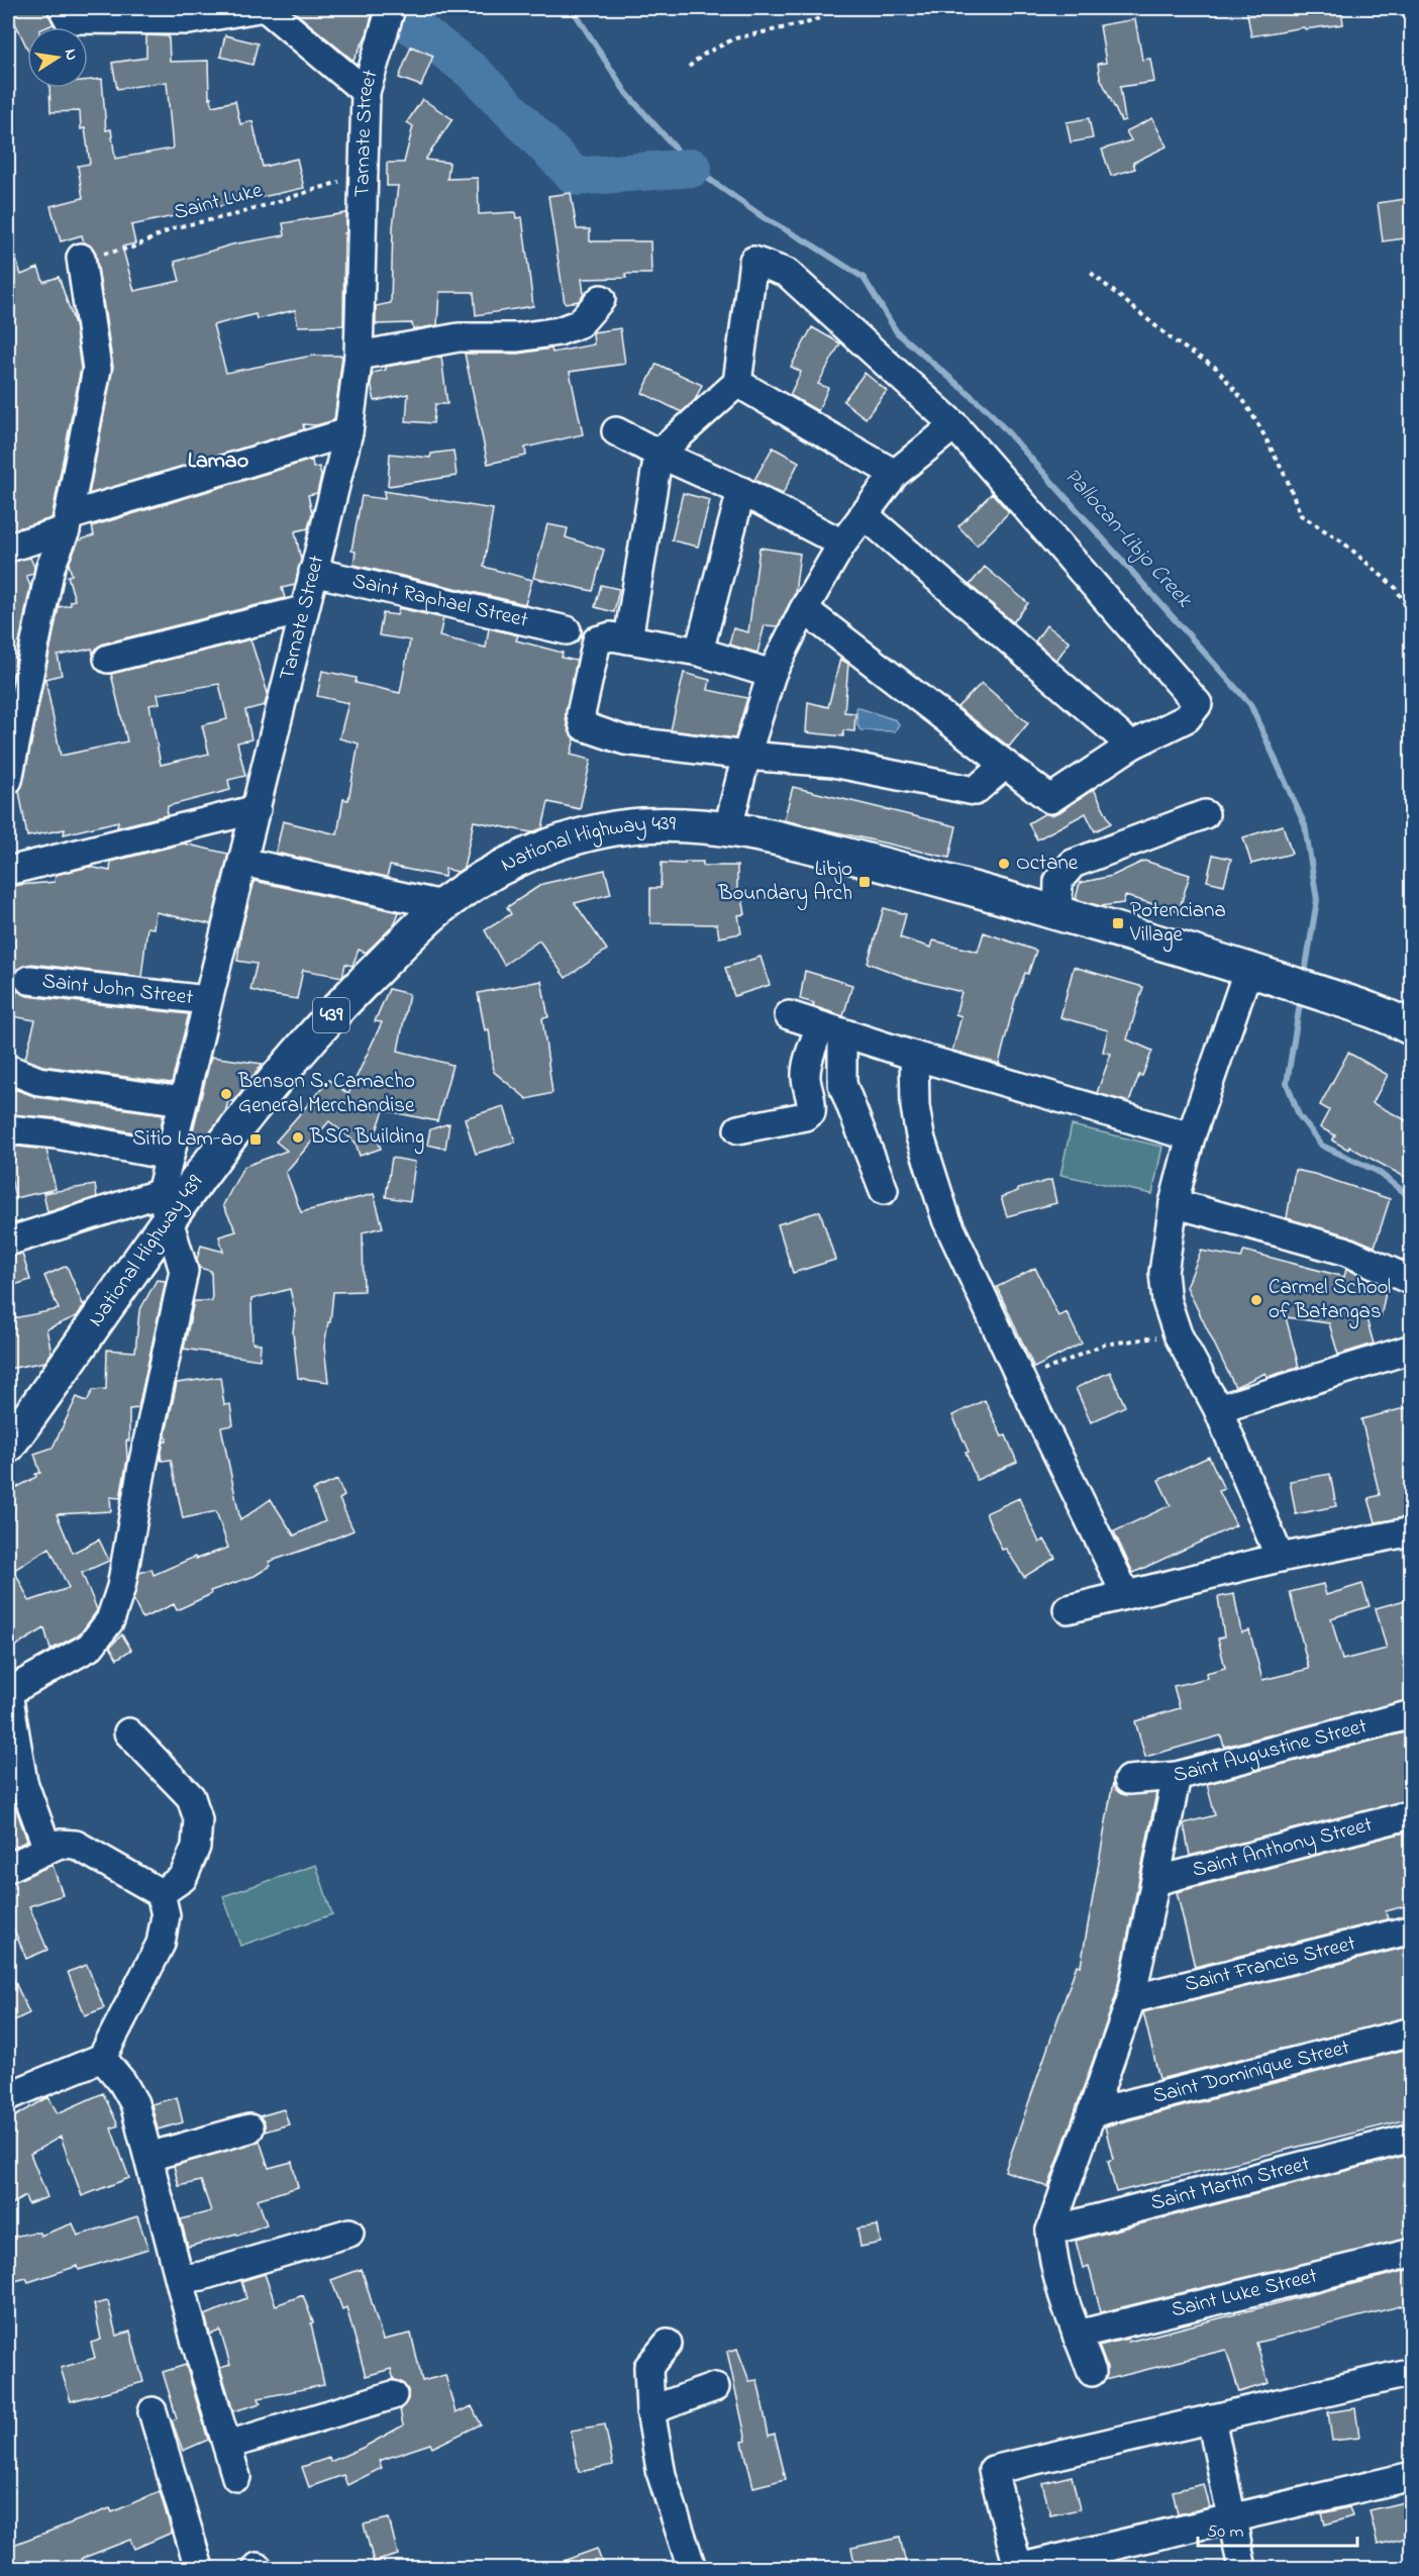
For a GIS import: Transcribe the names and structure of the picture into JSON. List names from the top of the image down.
{
  "streets": {
    "main road": ["National Highway 439", "439"],
    "street": [
      "Tarnate Street",
      "Saint Raphael Street",
      "Saint John Street",
      "Saint Augustine Street",
      "Saint Anthony Street",
      "Saint Francis Street",
      "Saint Dominique Street",
      "Saint Martin Street",
      "Saint Luke Street"
    ],
    "path": ["Saint Luke"]
  },
  "crossings": [
    ["Tarnate Street", "Saint Luke"],
    ["Tarnate Street", "Saint Raphael Street"],
    ["Tarnate Street", "National Highway 439"],
    ["Tarnate Street", "Saint John Street"]
  ],
  "districts": ["Lamao"],
  "water": ["Pallocan-Libjo Creek"],
  "places": {
    "other": [
      "Octane",
      "Benson S. Camacho General Merchandise",
      "BSC Building",
      "Carmel School of Batangas"
    ],
    "transit": ["Libjo Boundary Arch", "Potenciana Village", "Sitio Lam-ao"]
  },
  "scale_bar": "50 m",
  "north": "right"
}
